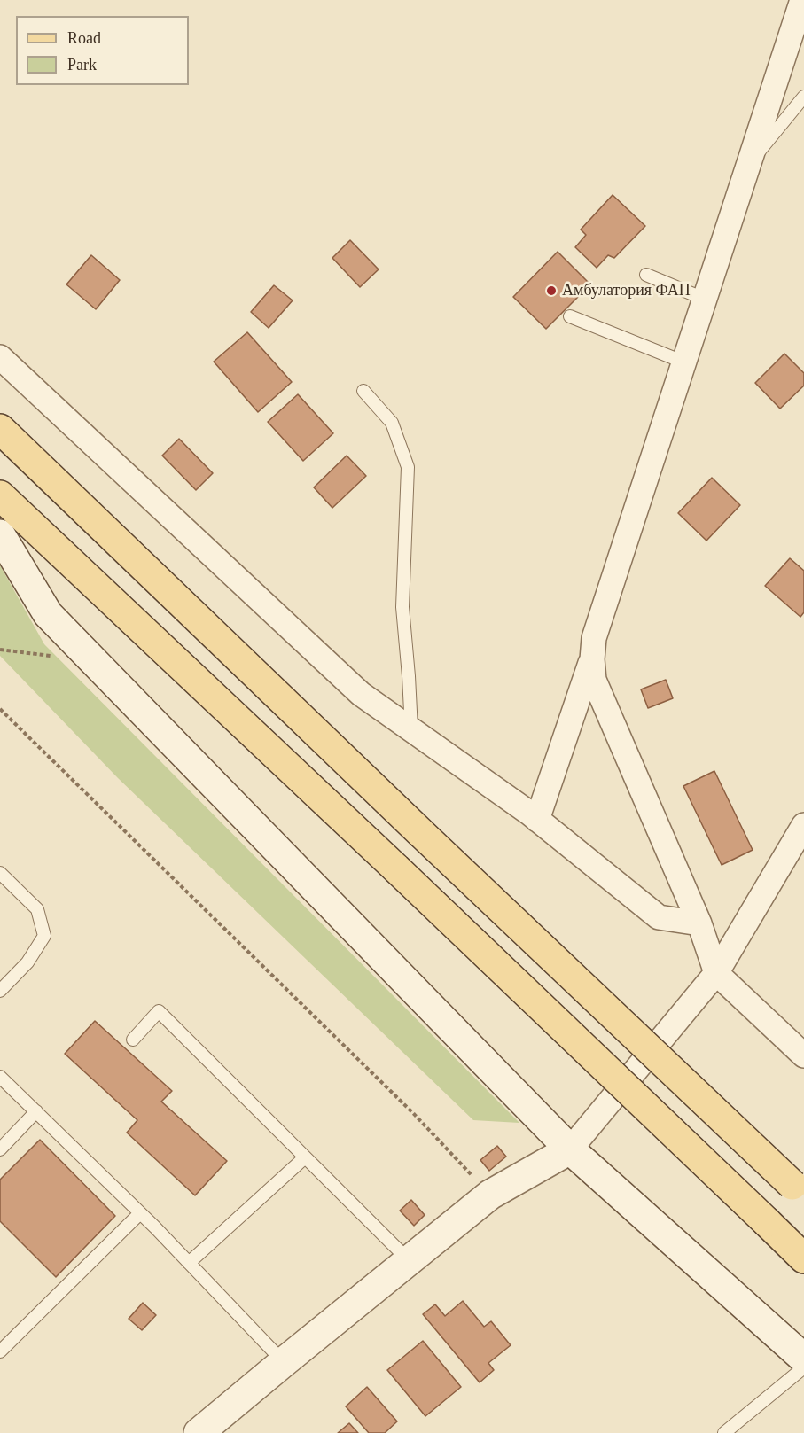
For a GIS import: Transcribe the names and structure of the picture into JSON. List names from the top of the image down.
{
  "places": ["Амбулатория ФАП"],
  "legend": ["Road", "Park"]
}
